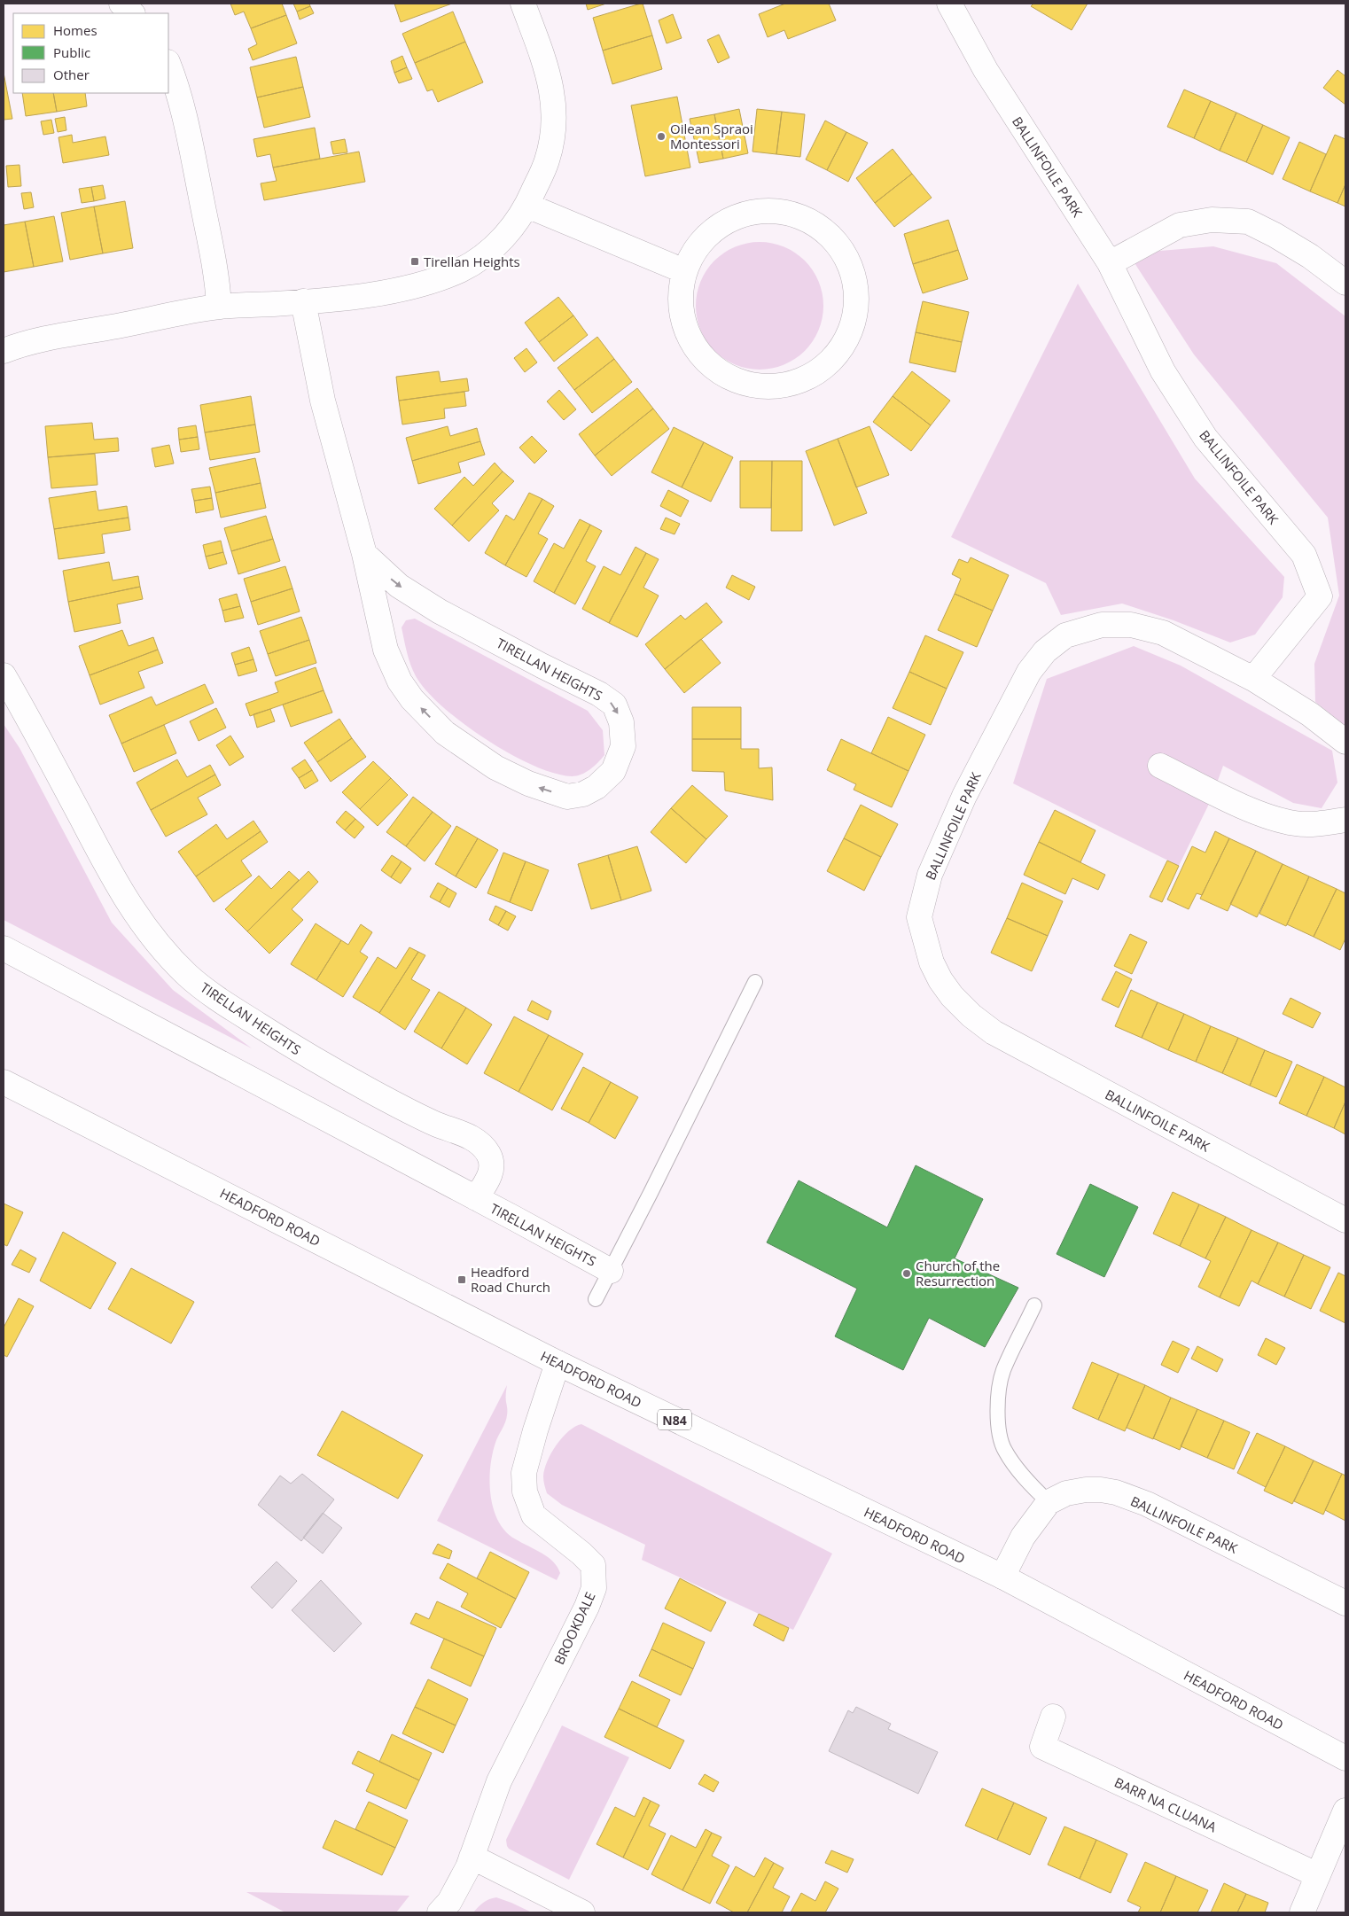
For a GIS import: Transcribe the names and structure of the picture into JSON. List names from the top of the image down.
{
  "streets": {
    "street": [
      "BALLINFOILE PARK",
      "TIRELLAN HEIGHTS",
      "HEADFORD ROAD",
      "N84",
      "BROOKDALE",
      "BARR NA CLUANA"
    ]
  },
  "crossings": [
    ["BALLINFOILE PARK", "HEADFORD ROAD"],
    ["HEADFORD ROAD", "BROOKDALE"]
  ],
  "places": {
    "other": ["Oilean Spraoi Montessori", "Church of the Resurrection"],
    "transit": ["Tirellan Heights", "Headford Road Church"]
  },
  "legend": ["Homes", "Public", "Other"]
}
